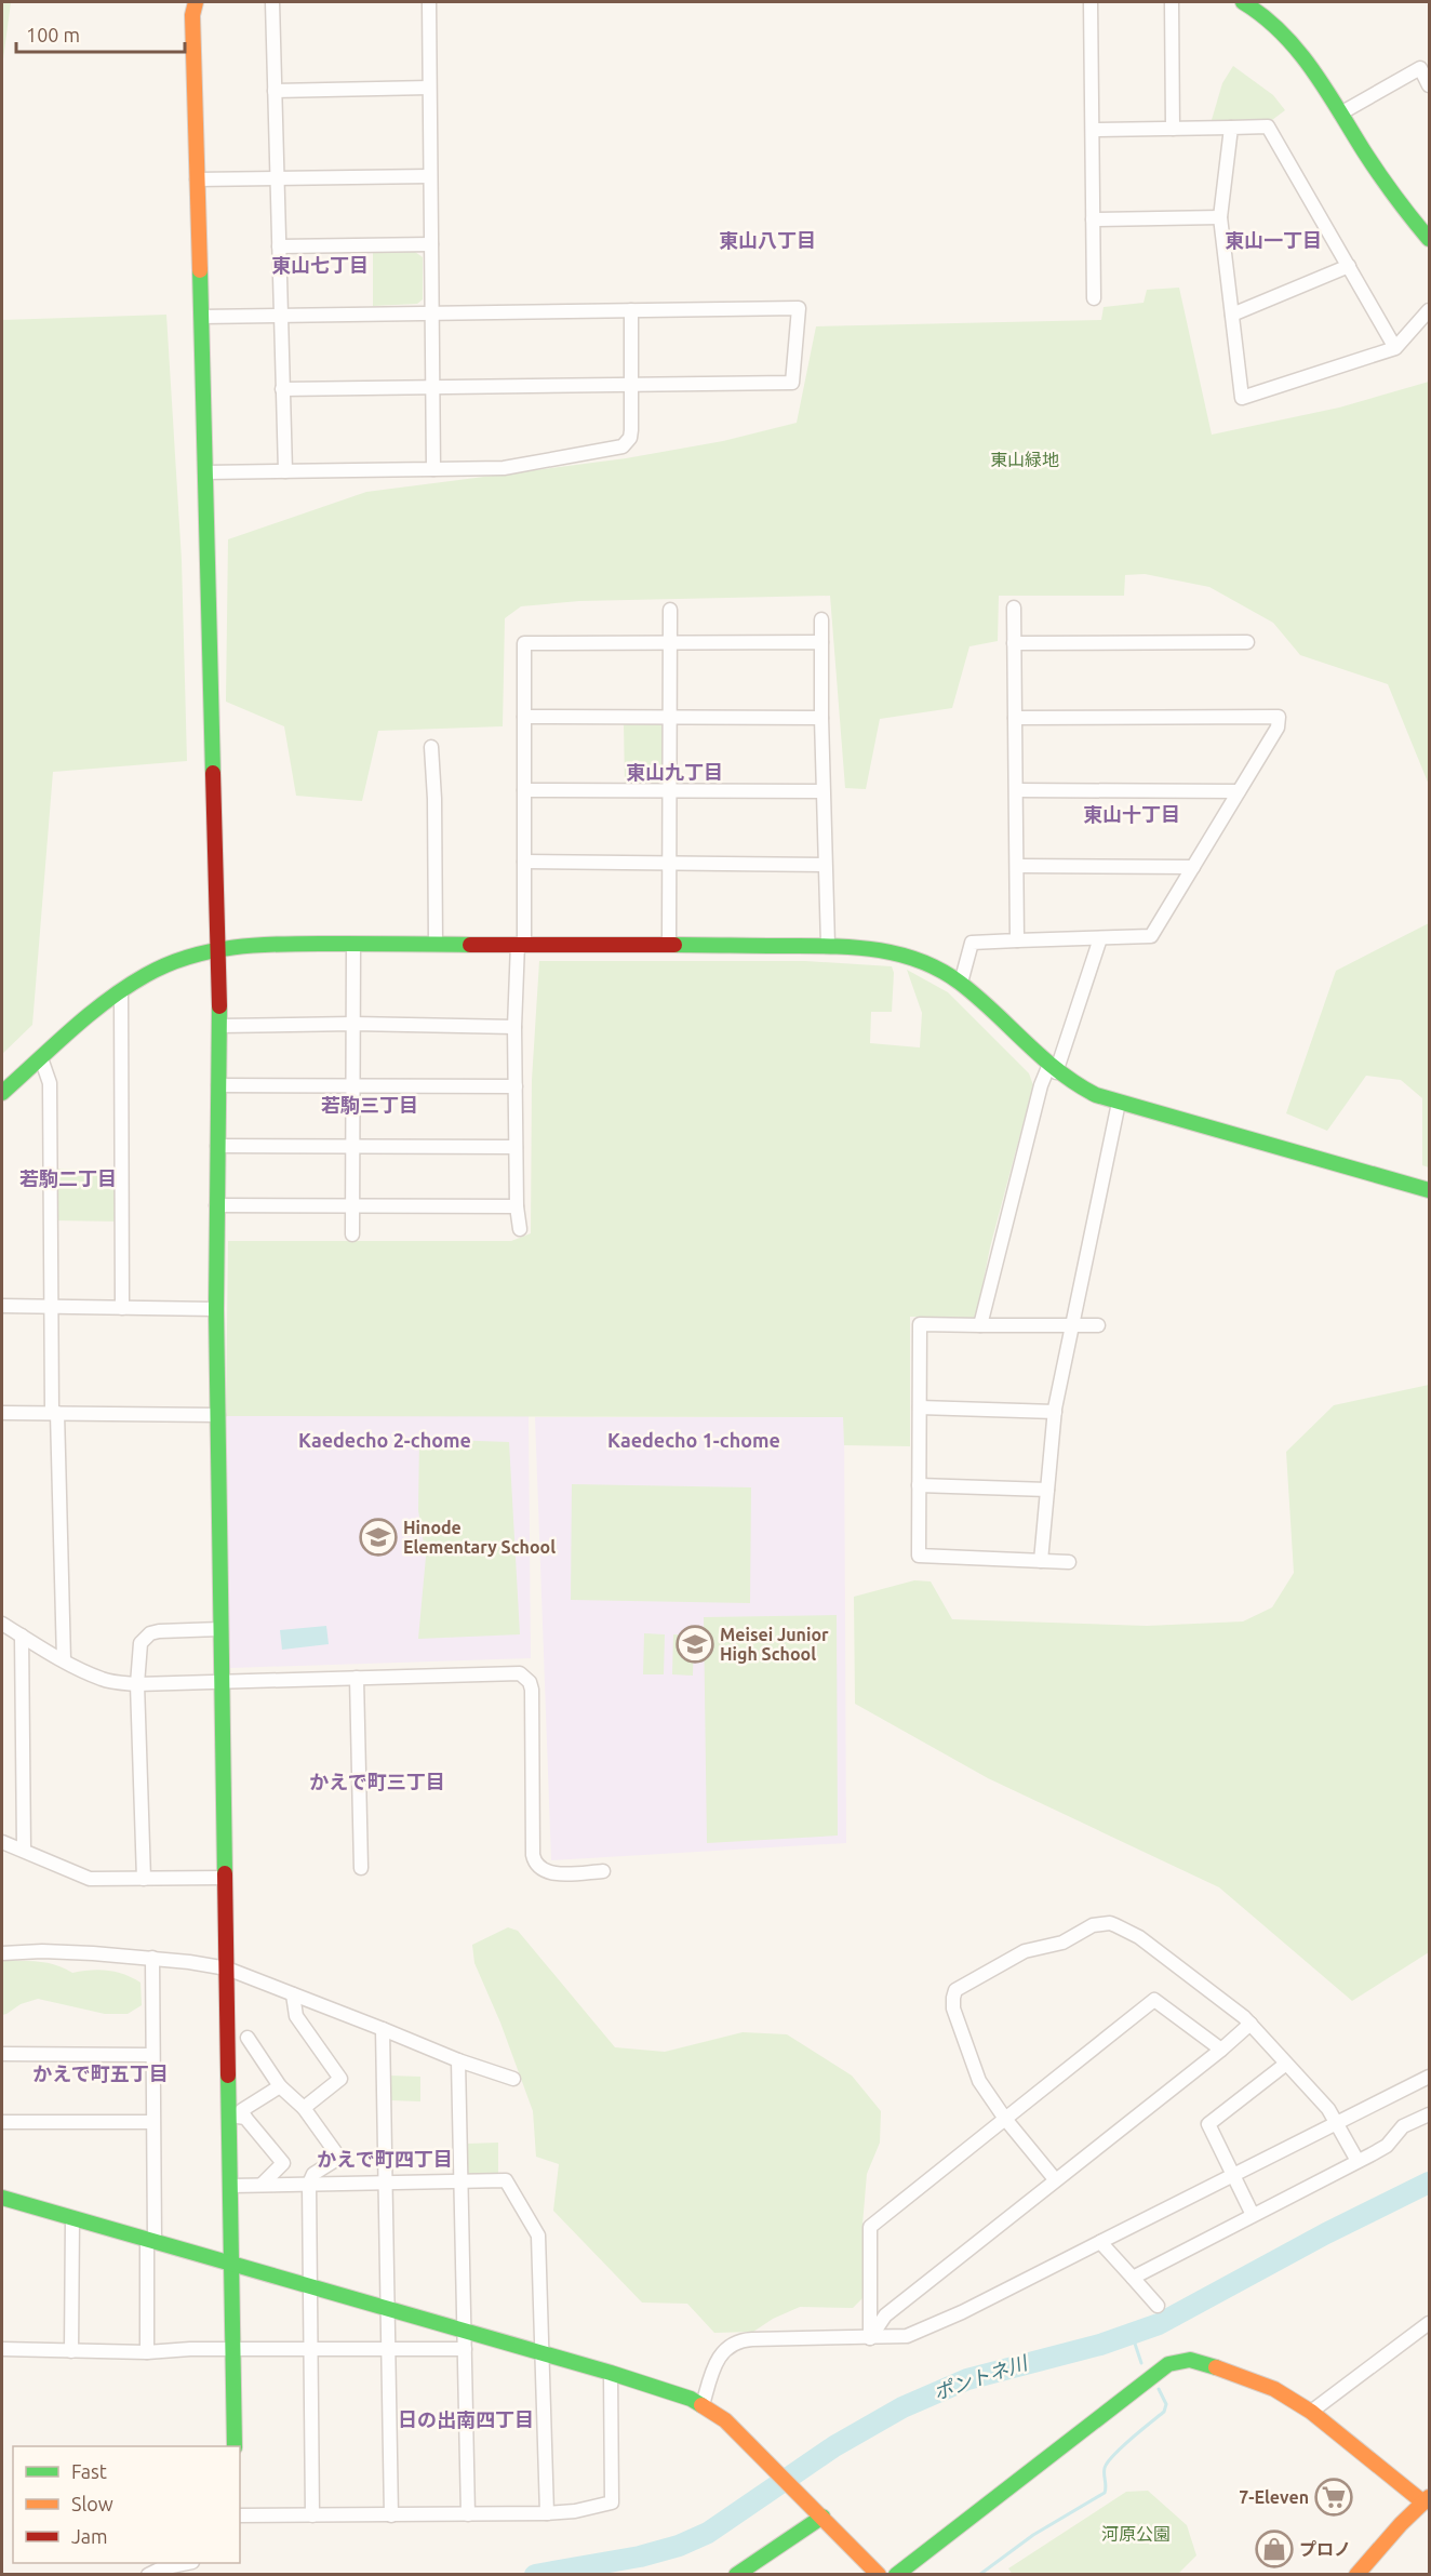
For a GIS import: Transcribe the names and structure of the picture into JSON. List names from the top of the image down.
{
  "districts": [
    "東山八丁目",
    "東山一丁目",
    "東山七丁目",
    "東山九丁目",
    "東山十丁目",
    "若駒三丁目",
    "若駒二丁目",
    "Kaedecho 2-chome",
    "Kaedecho 1-chome",
    "かえで町三丁目",
    "かえで町五丁目",
    "かえで町四丁目",
    "日の出南四丁目"
  ],
  "water": ["ポントネ川"],
  "parks": ["東山緑地", "河原公園"],
  "places": {
    "school or university": ["Hinode Elementary School", "Meisei Junior High School"],
    "supermarket": ["7-Eleven"],
    "shop": ["プロノ"]
  },
  "legend": ["Fast", "Slow", "Jam"],
  "scale_bar": "100 m"
}
